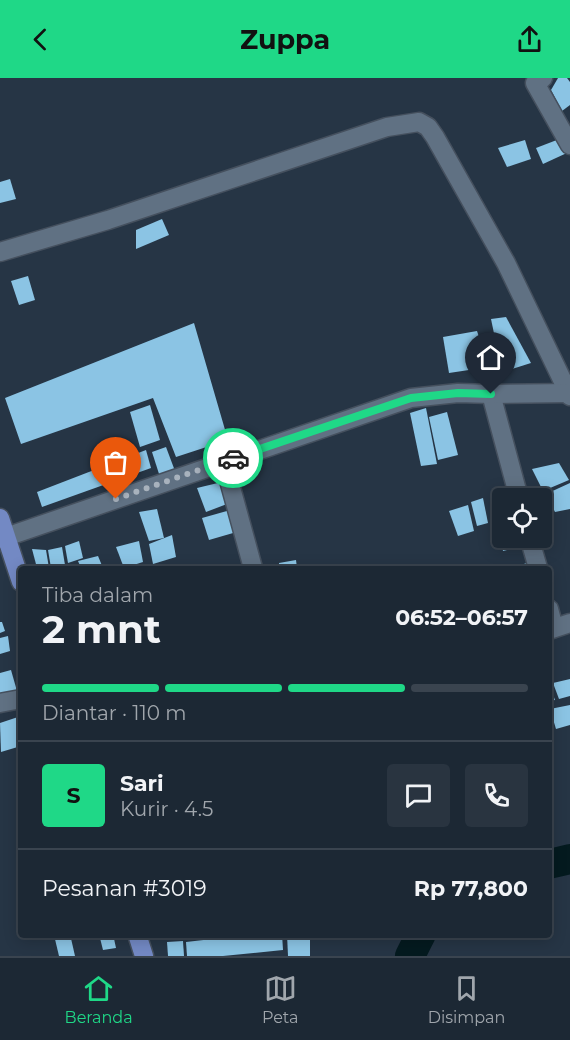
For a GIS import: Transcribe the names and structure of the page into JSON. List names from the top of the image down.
{
  "page": {
    "header": "Zuppa",
    "heading": ["2 mnt", "Tiba dalam", "06:52–06:57"],
    "panel": [
      "Sari",
      "Kurir · 4.5",
      "Pesanan #3019",
      "Rp 77,800"
    ],
    "bar": "Diantar · 110 m",
    "round": "S",
    "tabs": ["Beranda", "Peta", "Disimpan"]
  }
}
